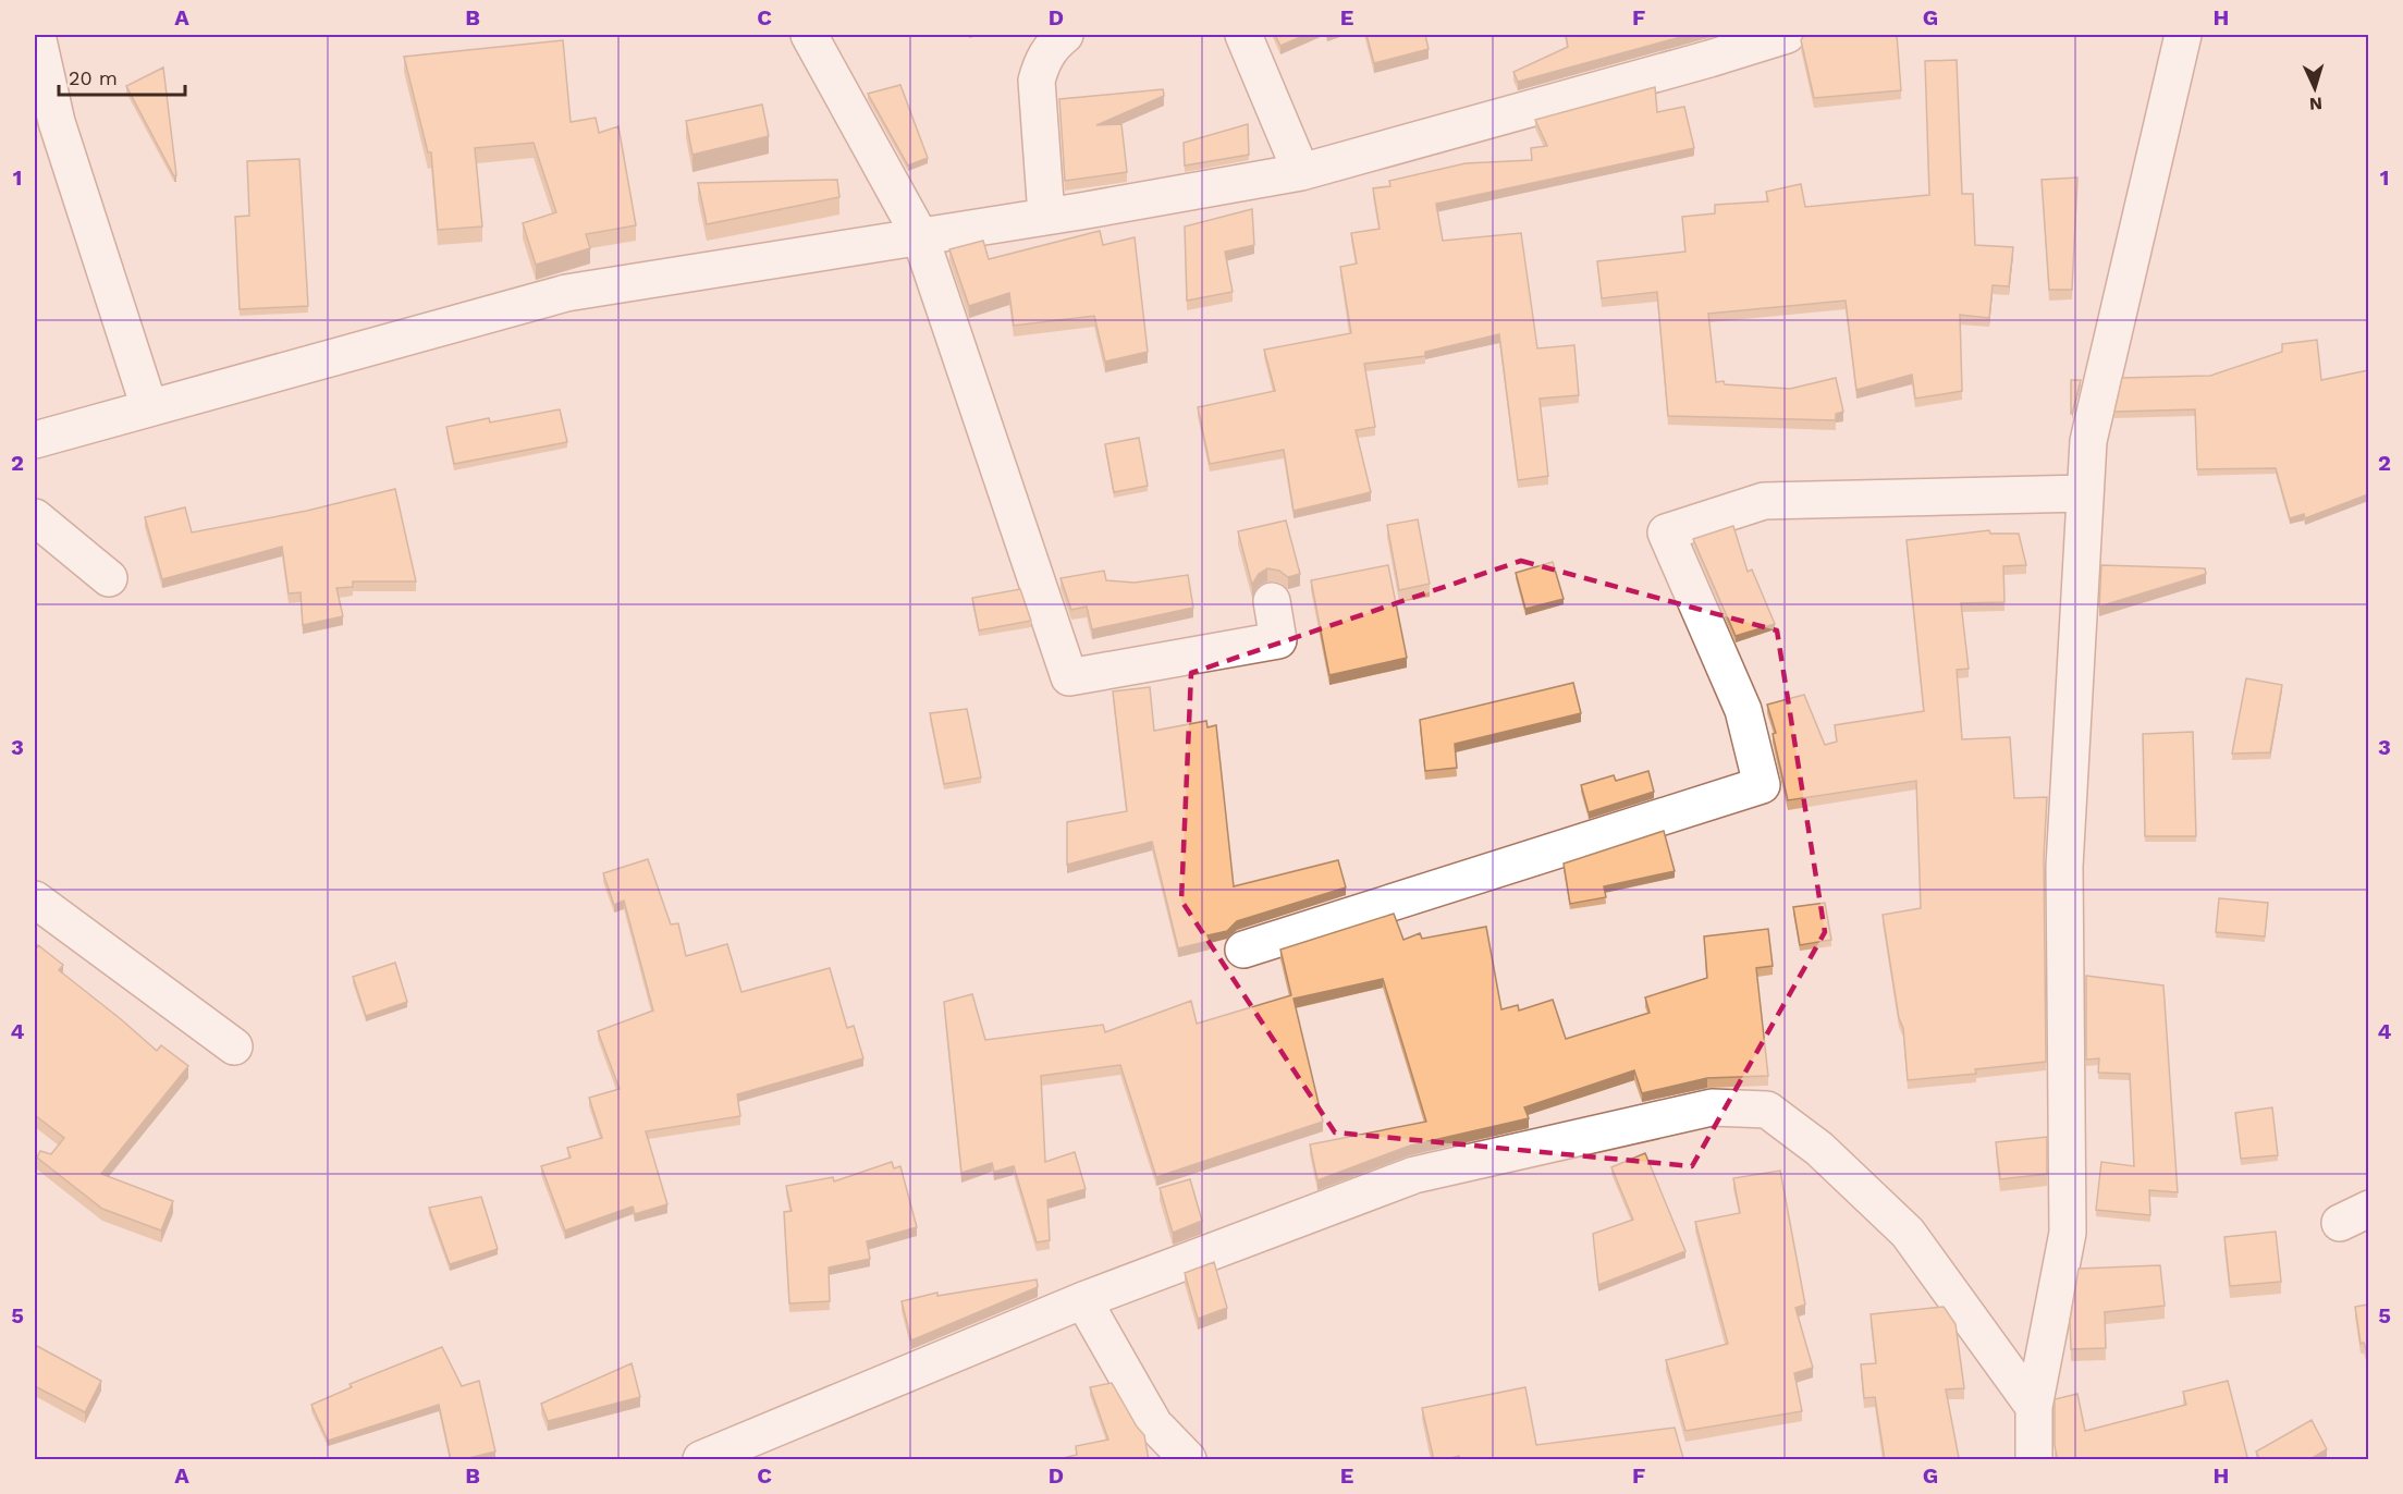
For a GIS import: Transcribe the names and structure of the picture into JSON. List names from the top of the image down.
{
  "scale_bar": "20 m",
  "north": "bottom",
  "grid": {
    "columns": [
      "A",
      "B",
      "C",
      "D",
      "E",
      "F",
      "G",
      "H"
    ],
    "rows": [
      "1",
      "2",
      "3",
      "4",
      "5"
    ]
  }
}
